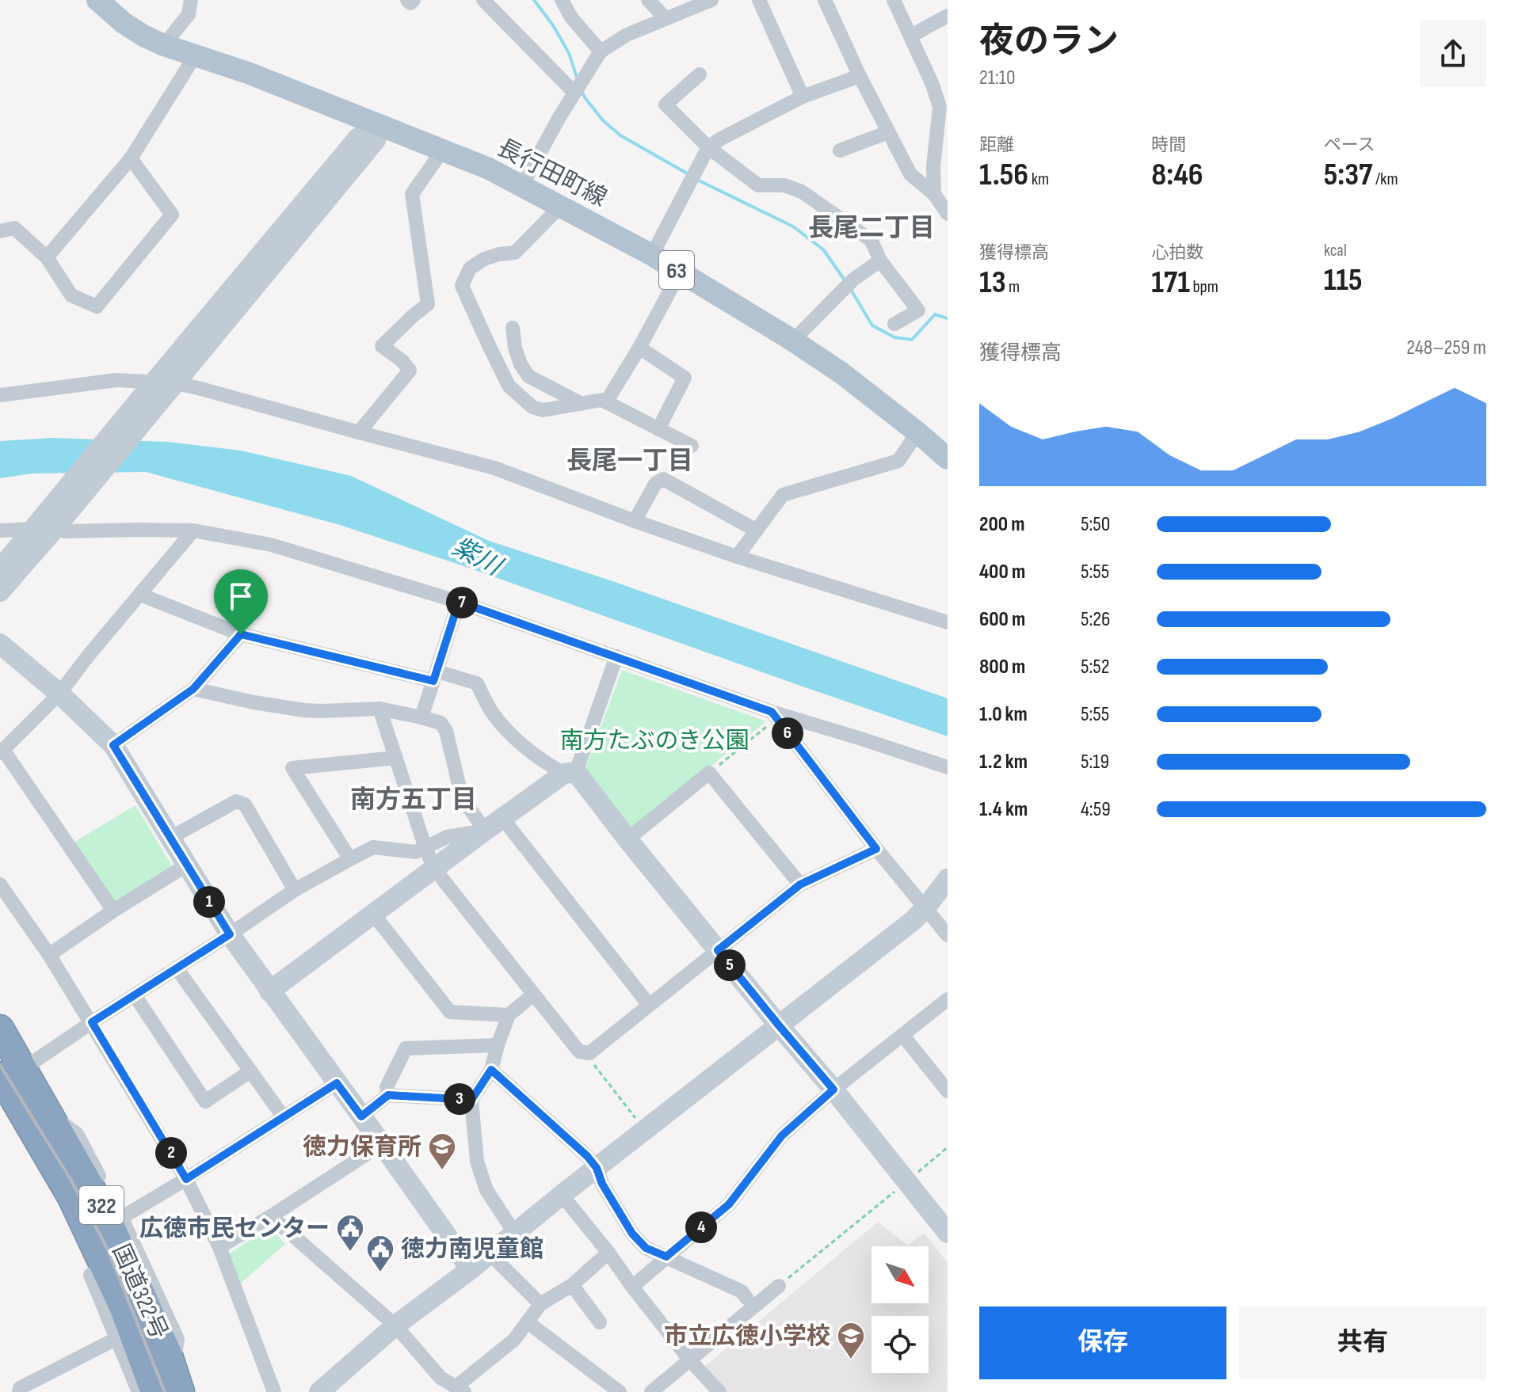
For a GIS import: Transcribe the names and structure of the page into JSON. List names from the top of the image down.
{
  "streets": {
    "highway": ["322", "国道322号"],
    "main road": ["長行田町線", "63"]
  },
  "districts": ["長尾二丁目", "長尾一丁目", "南方五丁目"],
  "water": ["紫川"],
  "parks": ["南方たぶのき公園"],
  "places": {
    "school or university": ["徳力保育所", "市立広徳小学校"],
    "public building": ["広徳市民センター", "徳力南児童館"]
  },
  "north": "bottom right",
  "page": {
    "heading": ["夜のラン", "21:10"],
    "stats": [
      ["距離", "1.56 km"],
      ["時間", "8:46"],
      ["ペース", "5:37 /km"],
      ["獲得標高", "13 m"],
      ["心拍数", "171 bpm"],
      ["kcal", "115"]
    ],
    "chart": ["獲得標高", "248–259 m"],
    "list": [
      {
        "name": "200 m",
        "note": "5:50"
      },
      {
        "name": "400 m",
        "note": "5:55"
      },
      {
        "name": "600 m",
        "note": "5:26"
      },
      {
        "name": "800 m",
        "note": "5:52"
      },
      {
        "name": "1.0 km",
        "note": "5:55"
      },
      {
        "name": "1.2 km",
        "note": "5:19"
      },
      {
        "name": "1.4 km",
        "note": "4:59"
      }
    ],
    "pins": [
      "7",
      "6",
      "1",
      "5",
      "3",
      "2",
      "4"
    ],
    "buttons": ["保存", "共有"]
  }
}
